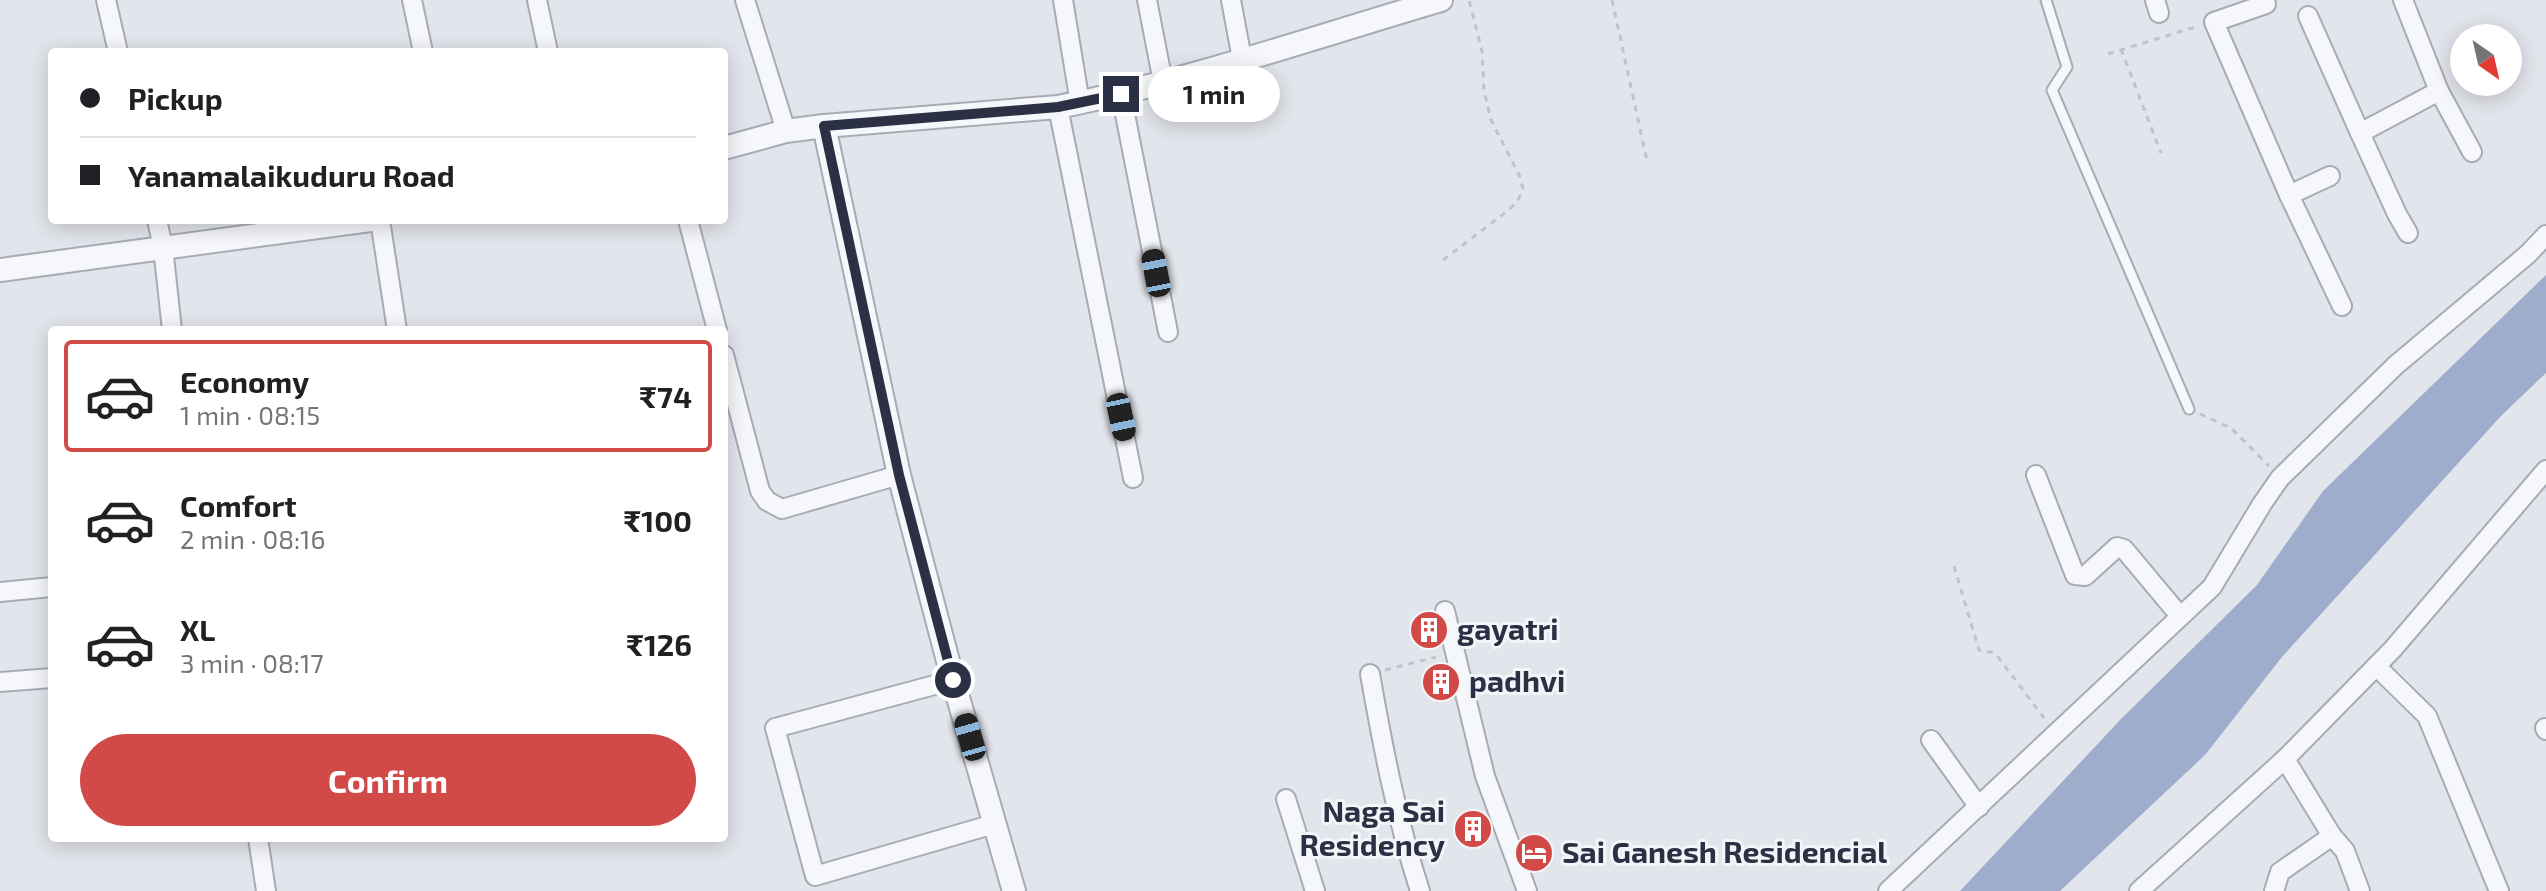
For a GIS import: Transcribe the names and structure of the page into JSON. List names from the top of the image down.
{
  "places": {
    "building": ["gayatri", "padhvi", "Naga Sai Residency"],
    "hotel": ["Sai Ganesh Residencial"]
  },
  "north": "bottom right",
  "page": {
    "banner": ["Pickup", "Yanamalaikuduru Road"],
    "bubble": "1 min",
    "list": [
      {
        "name": "Economy",
        "note": "1 min · 08:15",
        "value": "₹74"
      },
      {
        "name": "Comfort",
        "note": "2 min · 08:16",
        "value": "₹100"
      },
      {
        "name": "XL",
        "note": "3 min · 08:17",
        "value": "₹126"
      }
    ],
    "buttons": "Confirm"
  }
}
